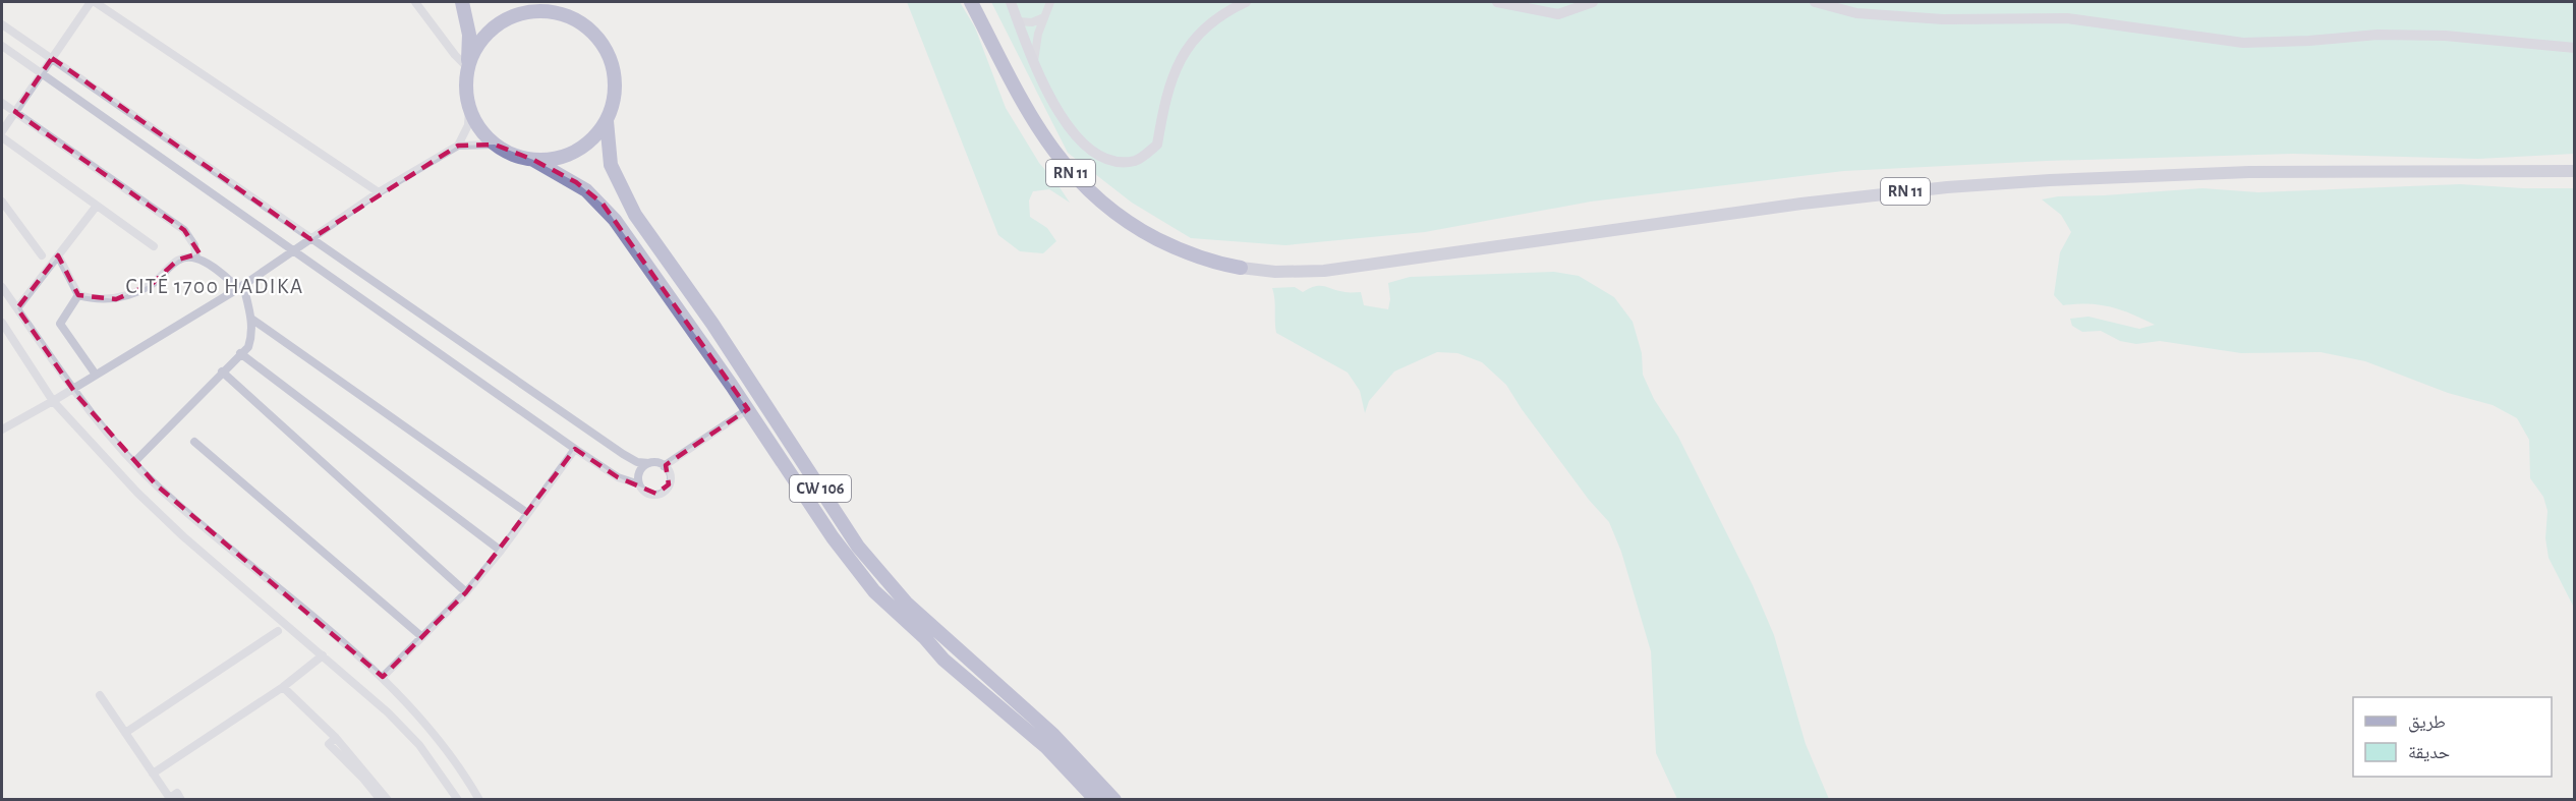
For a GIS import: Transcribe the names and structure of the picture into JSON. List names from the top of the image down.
{
  "streets": {
    "highway": ["RN 11", "CW 106"]
  },
  "districts": ["CITÉ 1700 HADIKA"],
  "legend": ["طريق", "حديقة"]
}
